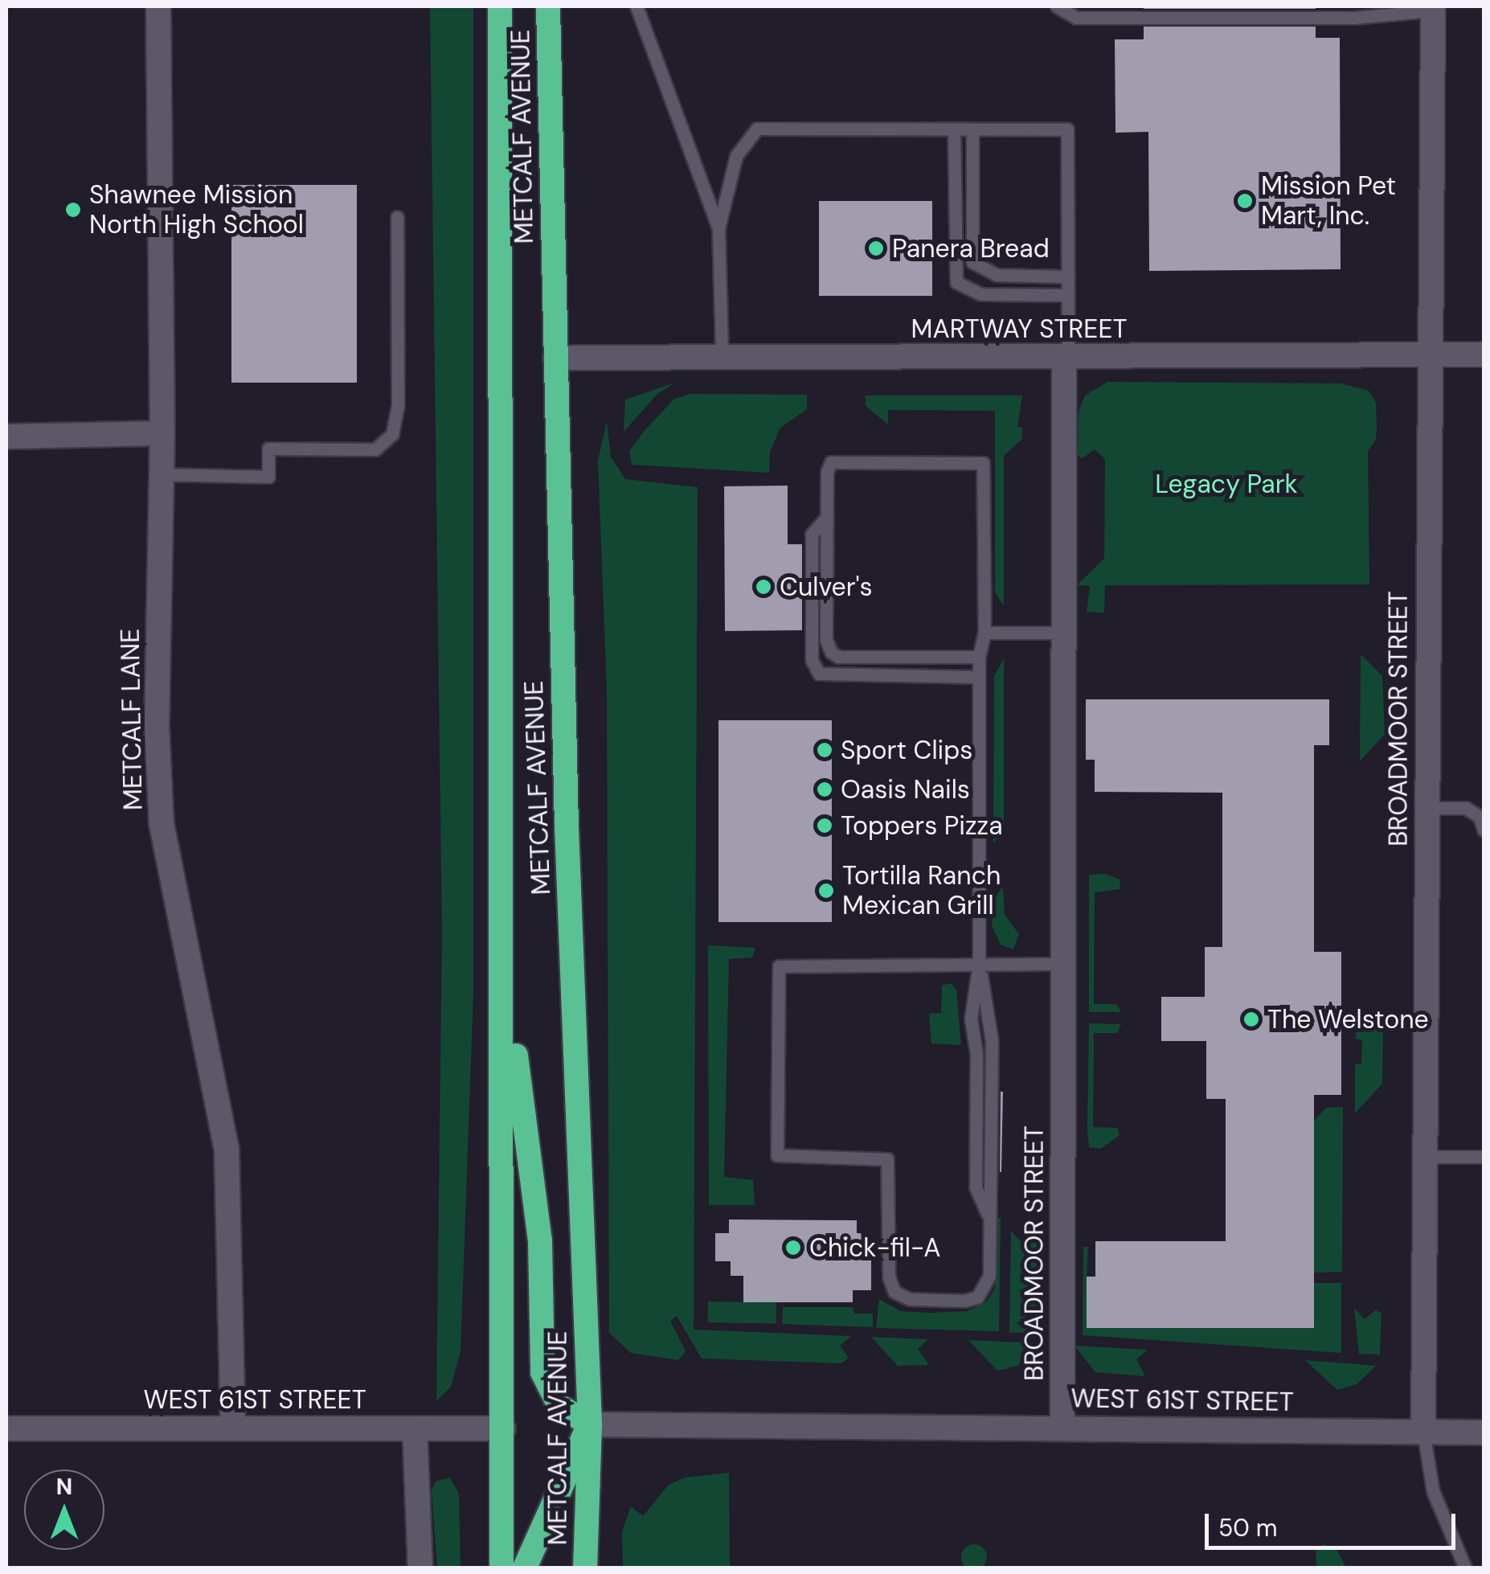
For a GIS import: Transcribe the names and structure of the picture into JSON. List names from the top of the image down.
{
  "streets": {
    "highway": ["METCALF AVENUE"],
    "street": [
      "MARTWAY STREET",
      "BROADMOOR STREET",
      "METCALF LANE",
      "WEST 61ST STREET"
    ]
  },
  "crossings": [
    ["METCALF AVENUE", "MARTWAY STREET"],
    ["METCALF AVENUE", "WEST 61ST STREET"],
    ["MARTWAY STREET", "BROADMOOR STREET"],
    ["BROADMOOR STREET", "WEST 61ST STREET"],
    ["METCALF LANE", "WEST 61ST STREET"]
  ],
  "parks": ["Legacy Park"],
  "places": [
    "Mission Pet Mart, Inc.",
    "Shawnee Mission North High School",
    "Panera Bread",
    "Culver's",
    "Sport Clips",
    "Oasis Nails",
    "Toppers Pizza",
    "Tortilla Ranch Mexican Grill",
    "The Welstone",
    "Chick-fil-A"
  ],
  "scale_bar": "50 m",
  "north": "top"
}
